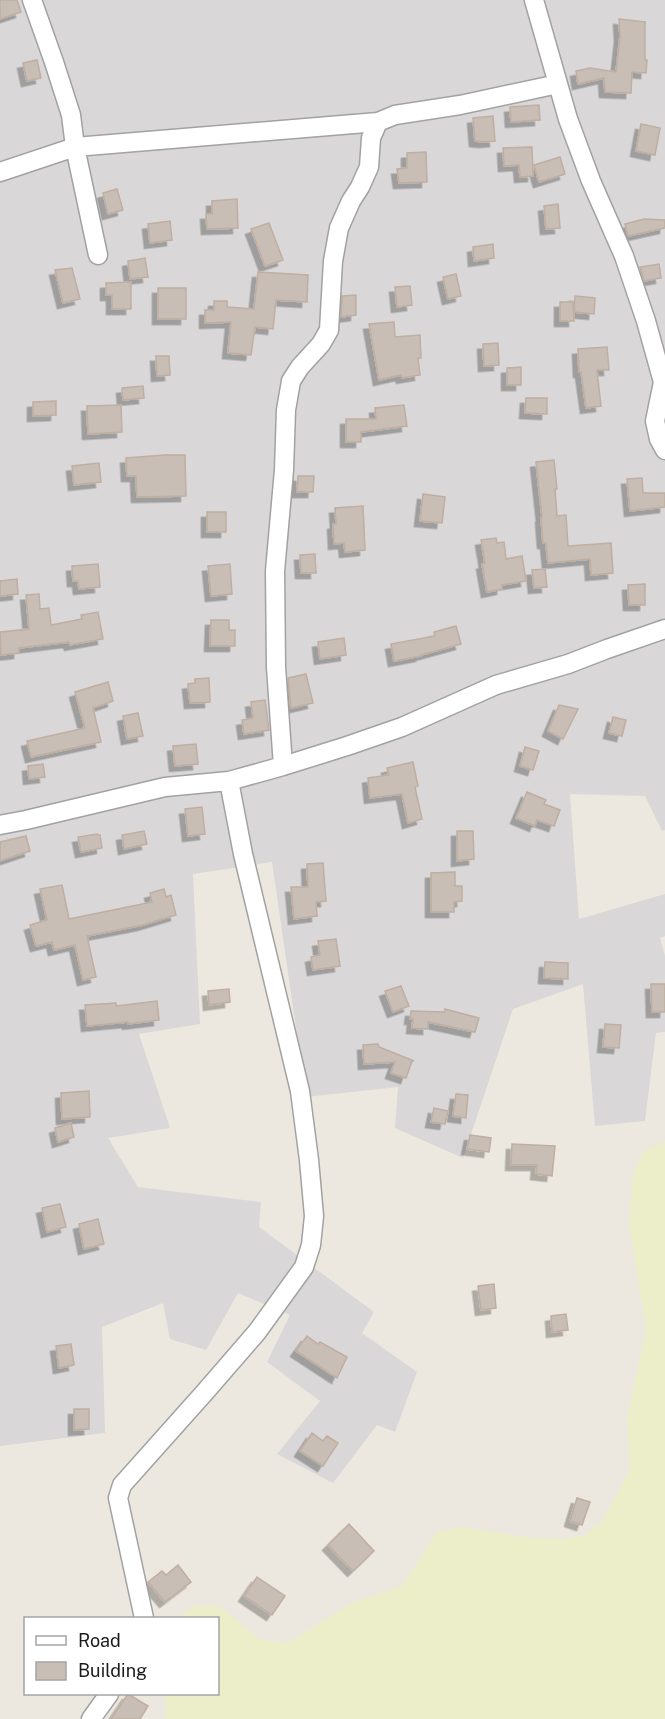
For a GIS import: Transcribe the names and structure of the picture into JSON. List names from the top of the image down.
{
  "legend": ["Road", "Building"]
}
